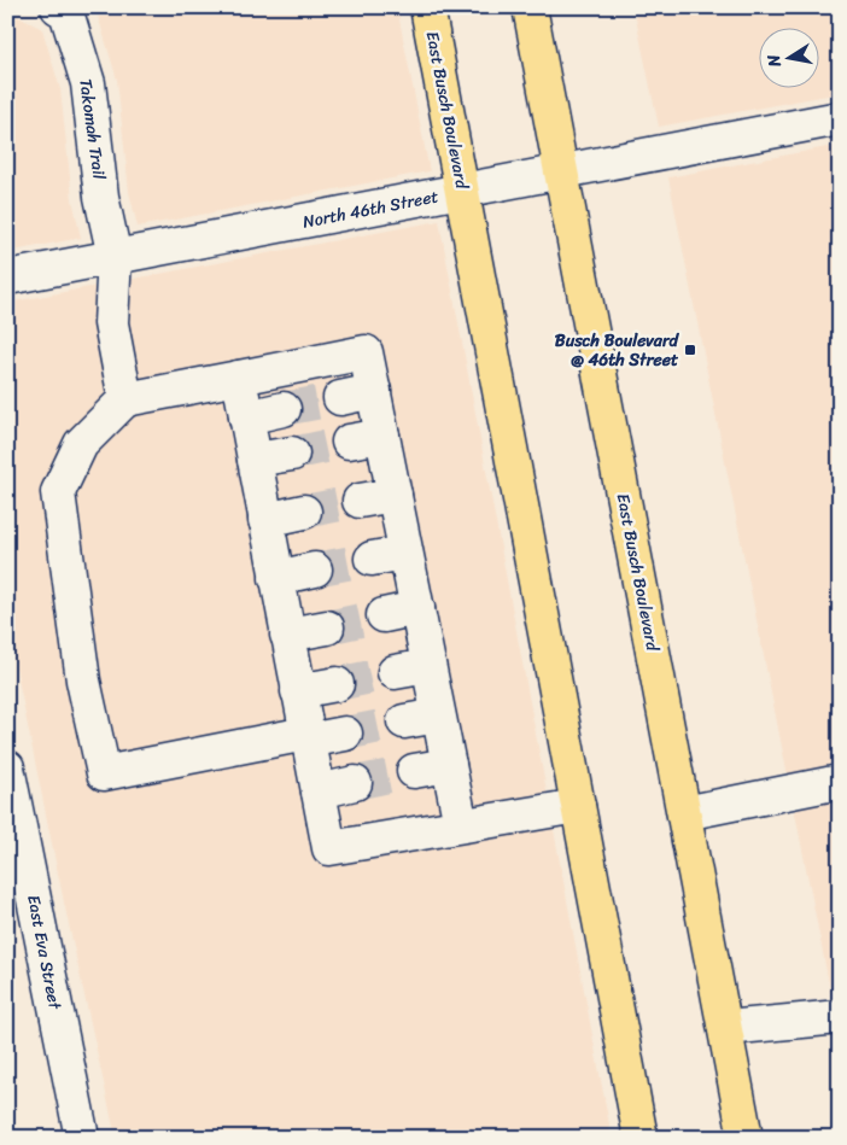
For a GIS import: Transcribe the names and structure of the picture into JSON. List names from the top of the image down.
{
  "streets": {
    "main road": ["East Busch Boulevard"],
    "street": ["Takomah Trail", "North 46th Street", "East Eva Street"]
  },
  "crossings": [
    ["East Busch Boulevard", "North 46th Street"],
    ["Takomah Trail", "North 46th Street"]
  ],
  "places": {
    "transit": ["Busch Boulevard @ 46th Street"]
  },
  "north": "left"
}
